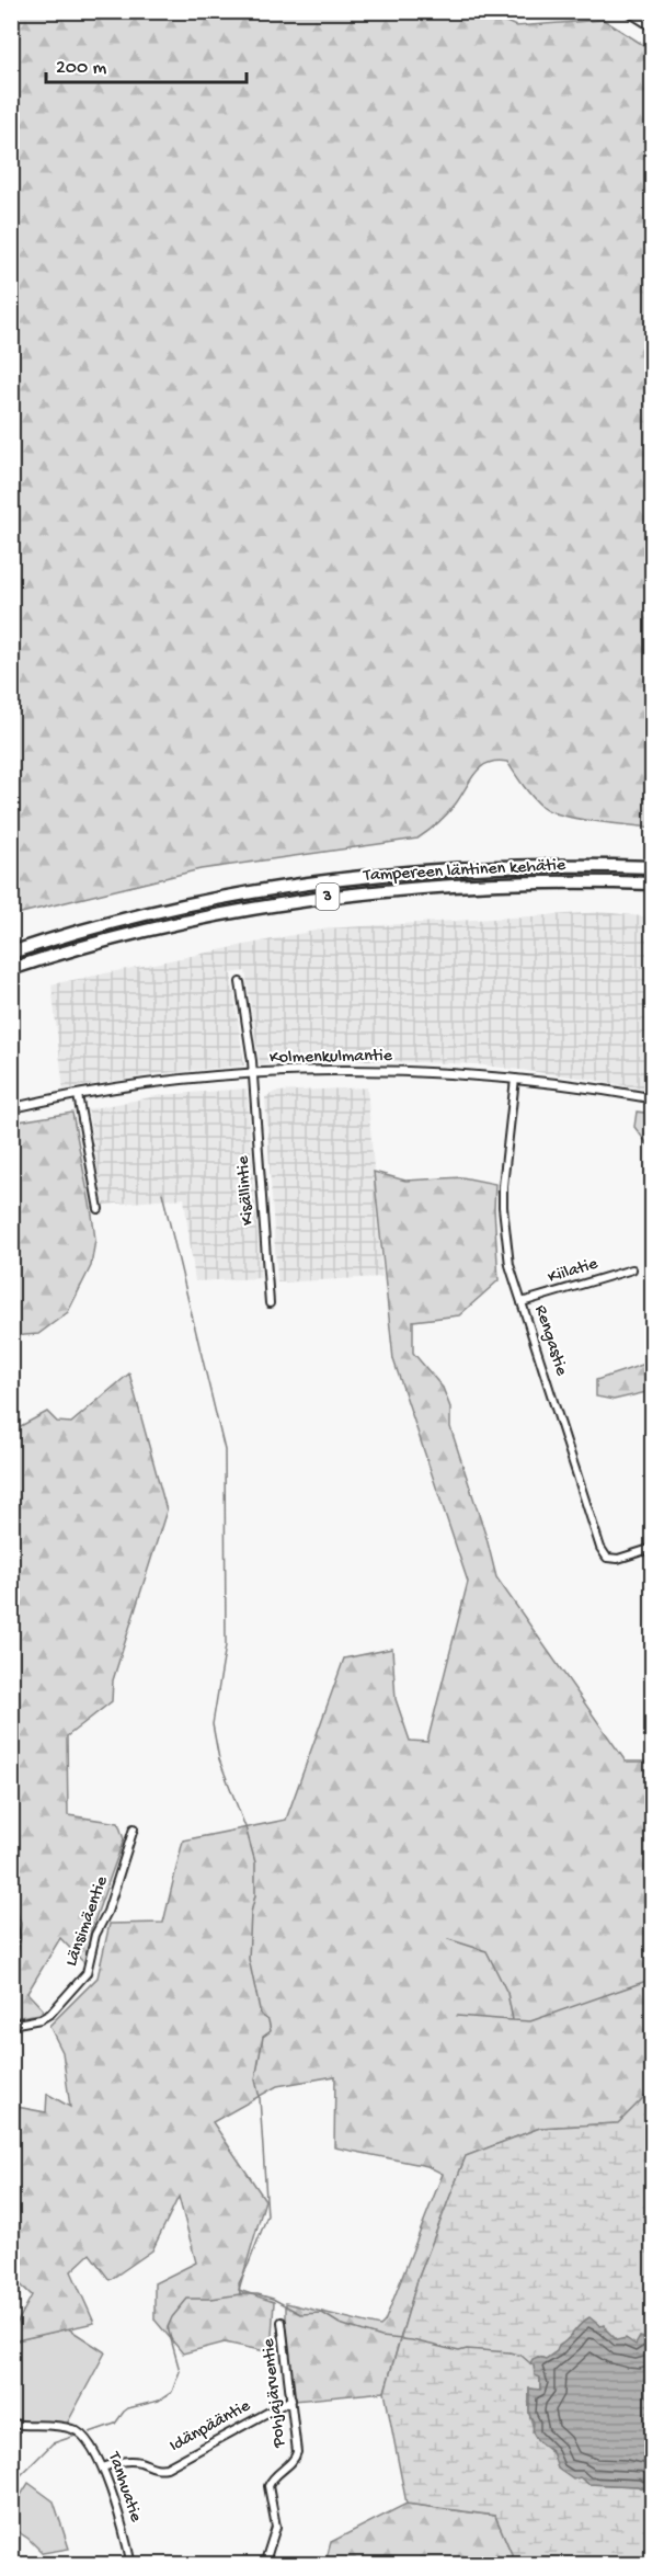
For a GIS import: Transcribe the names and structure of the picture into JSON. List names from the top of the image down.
{
  "streets": {
    "highway": ["Tampereen läntinen kehätie", "3"],
    "street": [
      "Kolmenkulmantie",
      "Kisällintie",
      "Kiilatie",
      "Rengastie",
      "Länsimäentie",
      "Pohjajärventie",
      "Idänpääntie",
      "Tanhuatie"
    ]
  },
  "crossings": [
    ["Kolmenkulmantie", "Kisällintie"],
    ["Kolmenkulmantie", "Rengastie"],
    ["Kiilatie", "Rengastie"],
    ["Pohjajärventie", "Idänpääntie"],
    ["Idänpääntie", "Tanhuatie"]
  ],
  "scale_bar": "200 m"
}
